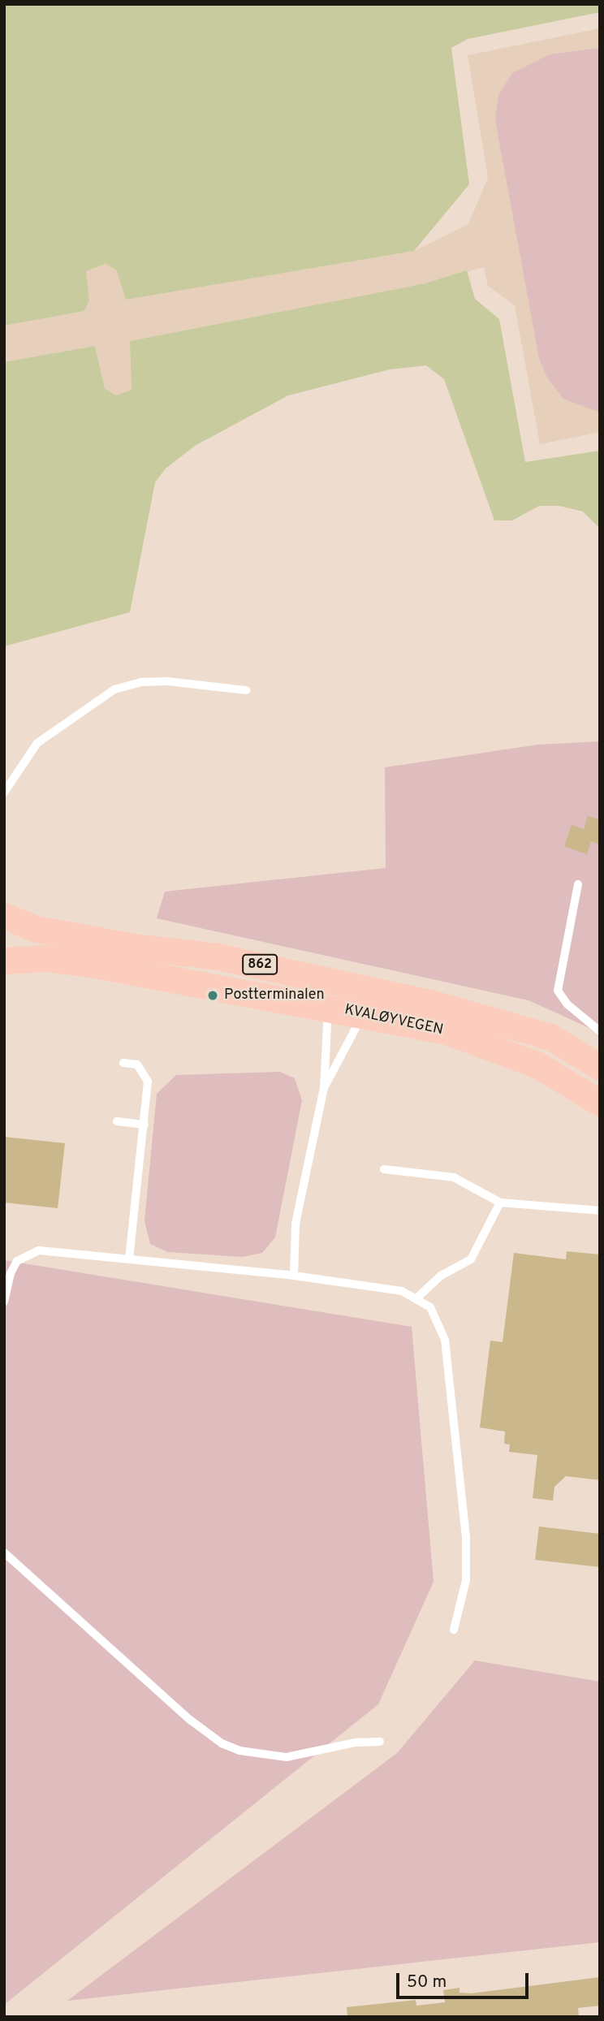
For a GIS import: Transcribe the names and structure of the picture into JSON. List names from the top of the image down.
{
  "streets": {
    "main road": ["862", "KVALØYVEGEN"]
  },
  "places": ["Postterminalen"],
  "scale_bar": "50 m"
}
